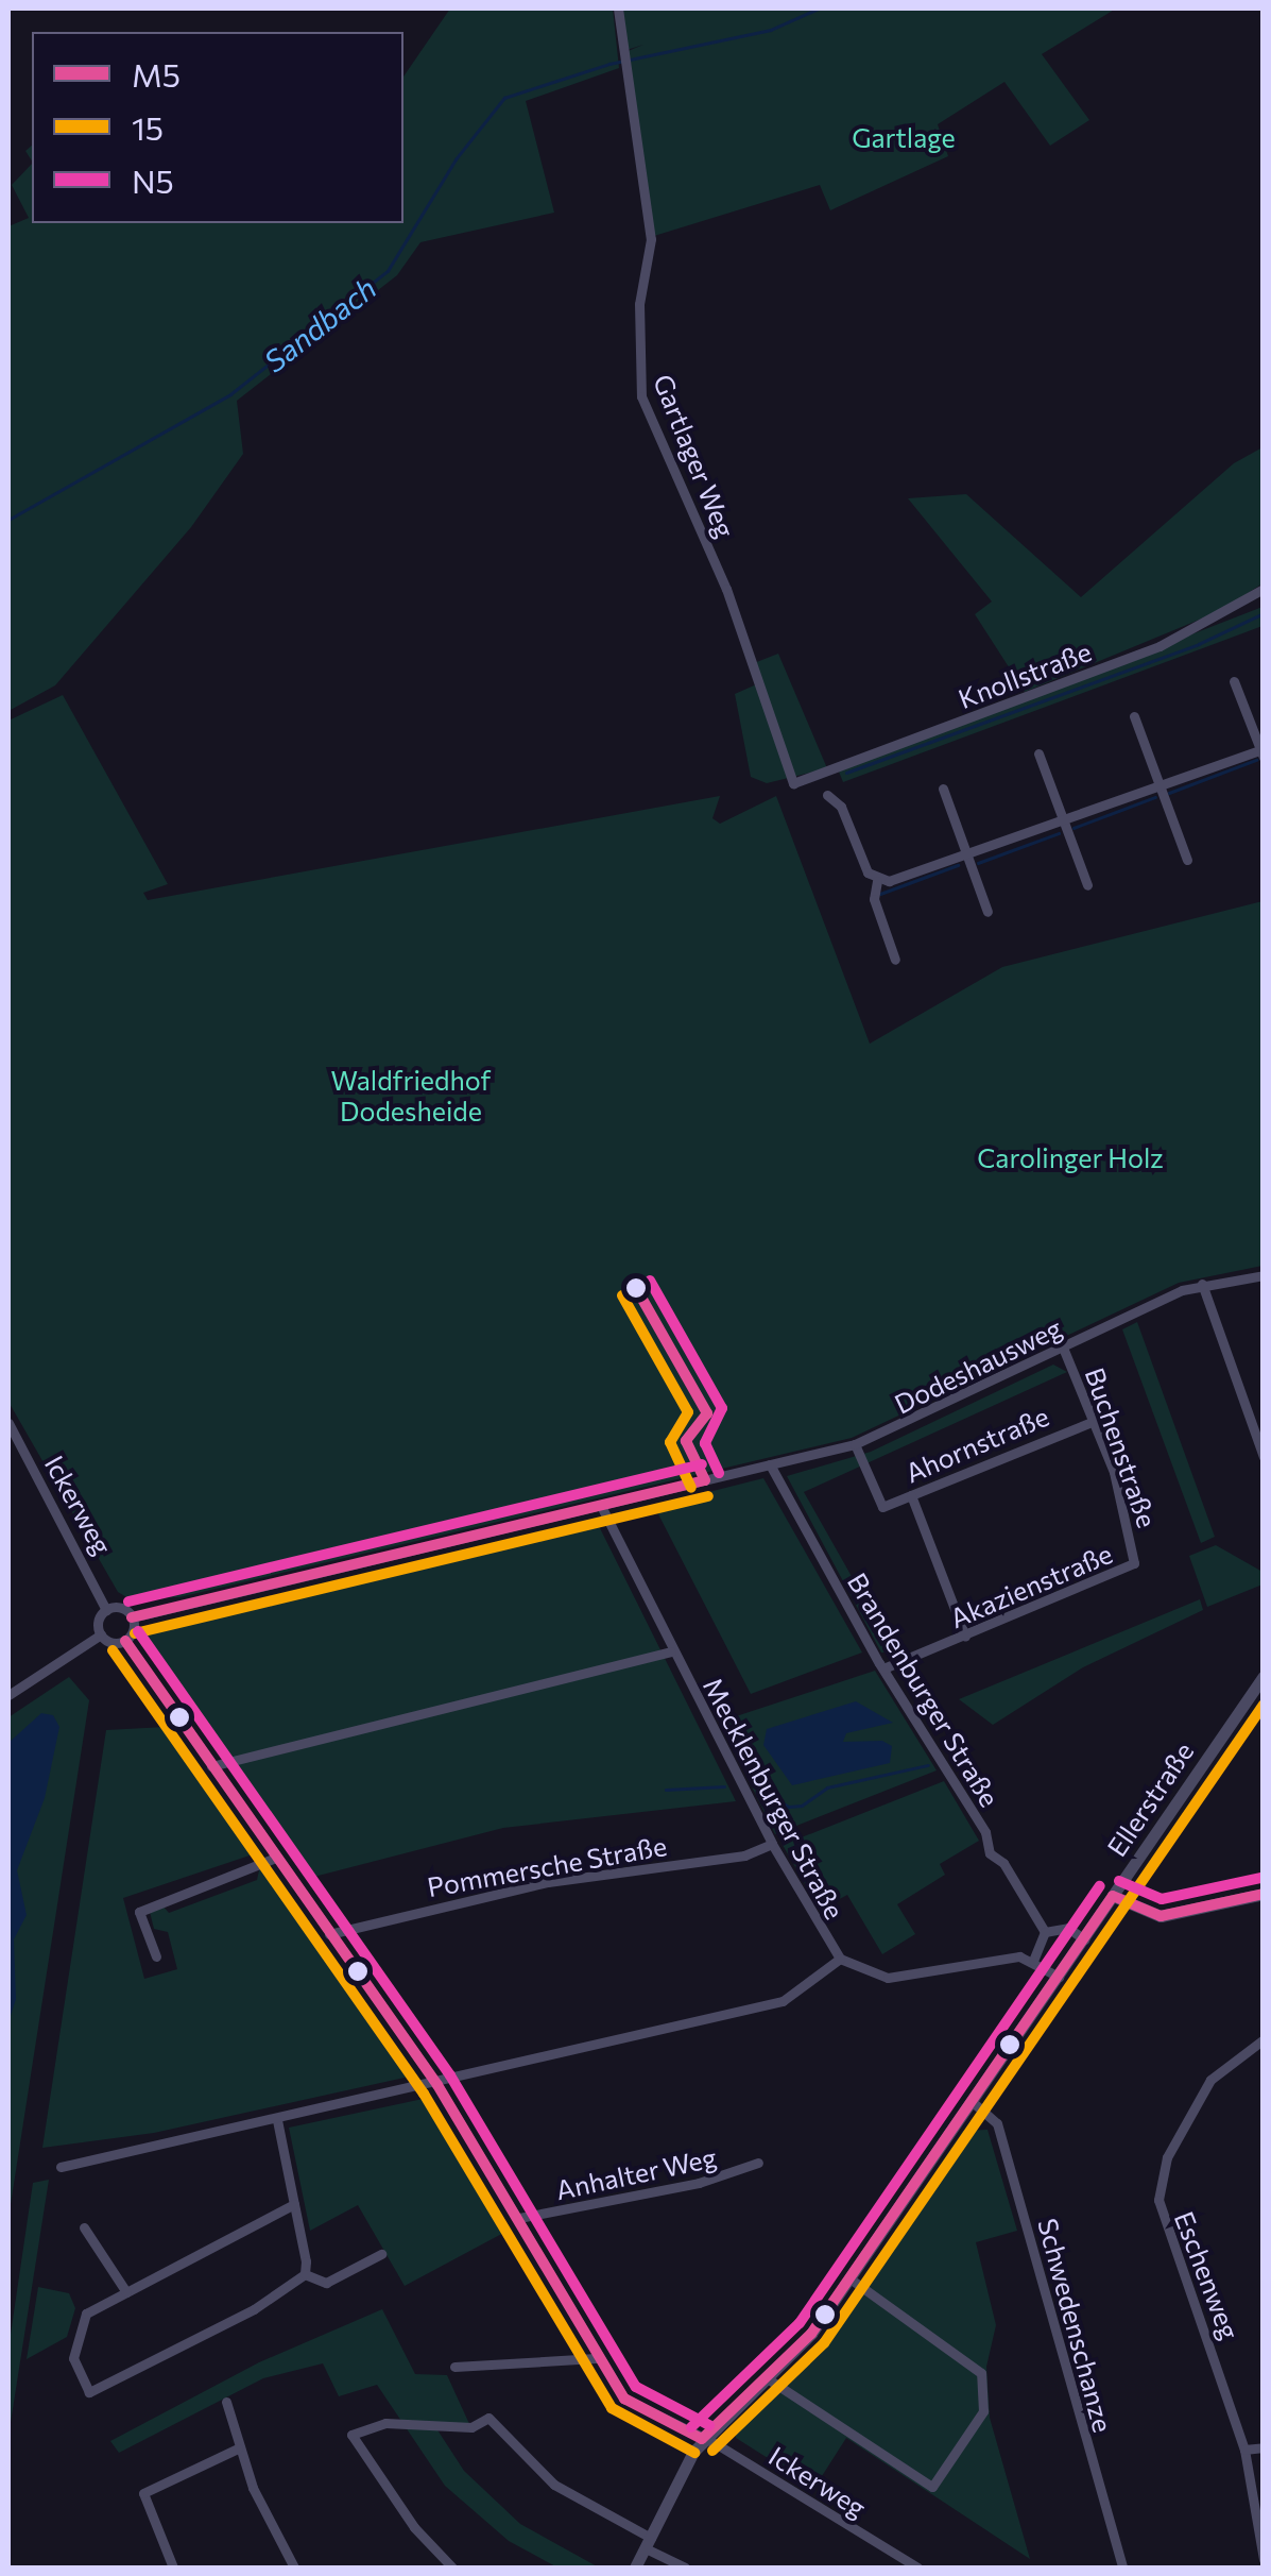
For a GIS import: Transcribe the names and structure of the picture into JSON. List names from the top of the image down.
{
  "streets": {
    "street": [
      "Gartlager Weg",
      "Knollstraße",
      "Dodeshausweg",
      "Ahornstraße",
      "Buchenstraße",
      "Ickerweg",
      "Akazienstraße",
      "Brandenburger Straße",
      "Mecklenburger Straße",
      "Ellerstraße",
      "Pommersche Straße",
      "Anhalter Weg",
      "Eschenweg",
      "Schwedenschanze"
    ]
  },
  "crossings": [
    ["Gartlager Weg", "Knollstraße"],
    ["Dodeshausweg", "Ahornstraße"],
    ["Dodeshausweg", "Buchenstraße"],
    ["Dodeshausweg", "Ickerweg"],
    ["Dodeshausweg", "Brandenburger Straße"],
    ["Dodeshausweg", "Mecklenburger Straße"],
    ["Ahornstraße", "Buchenstraße"],
    ["Buchenstraße", "Akazienstraße"],
    ["Ickerweg", "Ellerstraße"],
    ["Ickerweg", "Pommersche Straße"],
    ["Ickerweg", "Anhalter Weg"],
    ["Akazienstraße", "Brandenburger Straße"],
    ["Mecklenburger Straße", "Pommersche Straße"],
    ["Ellerstraße", "Schwedenschanze"]
  ],
  "water": ["Sandbach"],
  "parks": ["Gartlage", "Waldfriedhof Dodesheide", "Carolinger Holz"],
  "lines": ["transit line N5", "transit line M5", "transit line 15"],
  "legend": ["M5", "15", "N5"]
}
